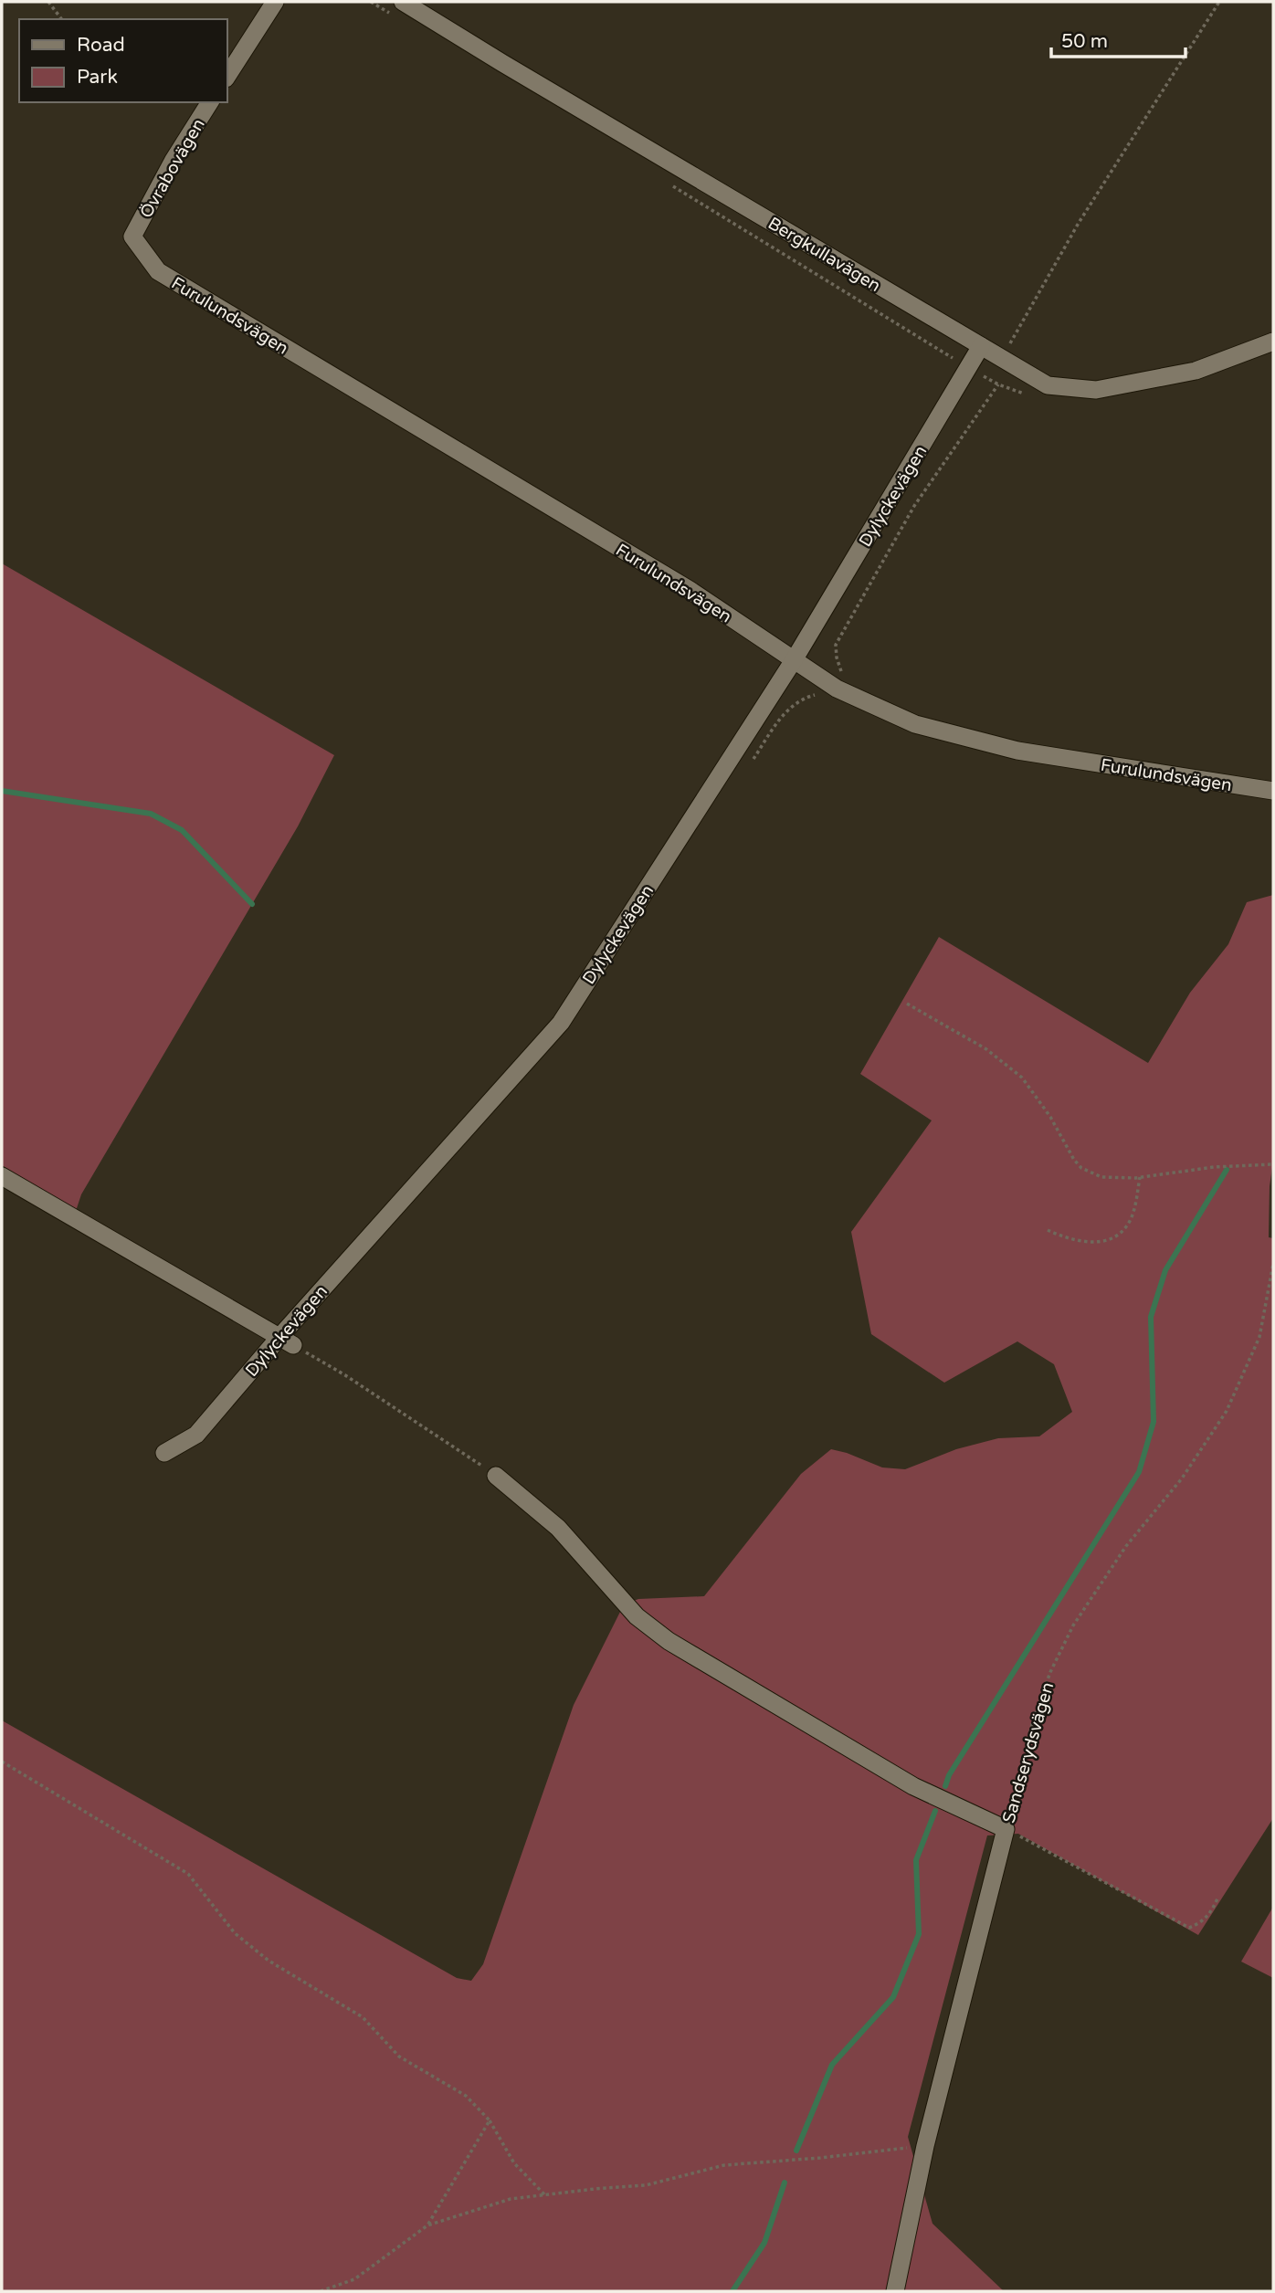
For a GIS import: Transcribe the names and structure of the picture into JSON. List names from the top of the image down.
{
  "streets": {
    "street": [
      "Övrabovägen",
      "Bergkullavägen",
      "Furulundsvägen",
      "Dylyckevägen",
      "Sandserydsvägen"
    ]
  },
  "crossings": [
    ["Övrabovägen", "Furulundsvägen"],
    ["Bergkullavägen", "Dylyckevägen"],
    ["Furulundsvägen", "Dylyckevägen"]
  ],
  "legend": ["Road", "Park"],
  "scale_bar": "50 m"
}
